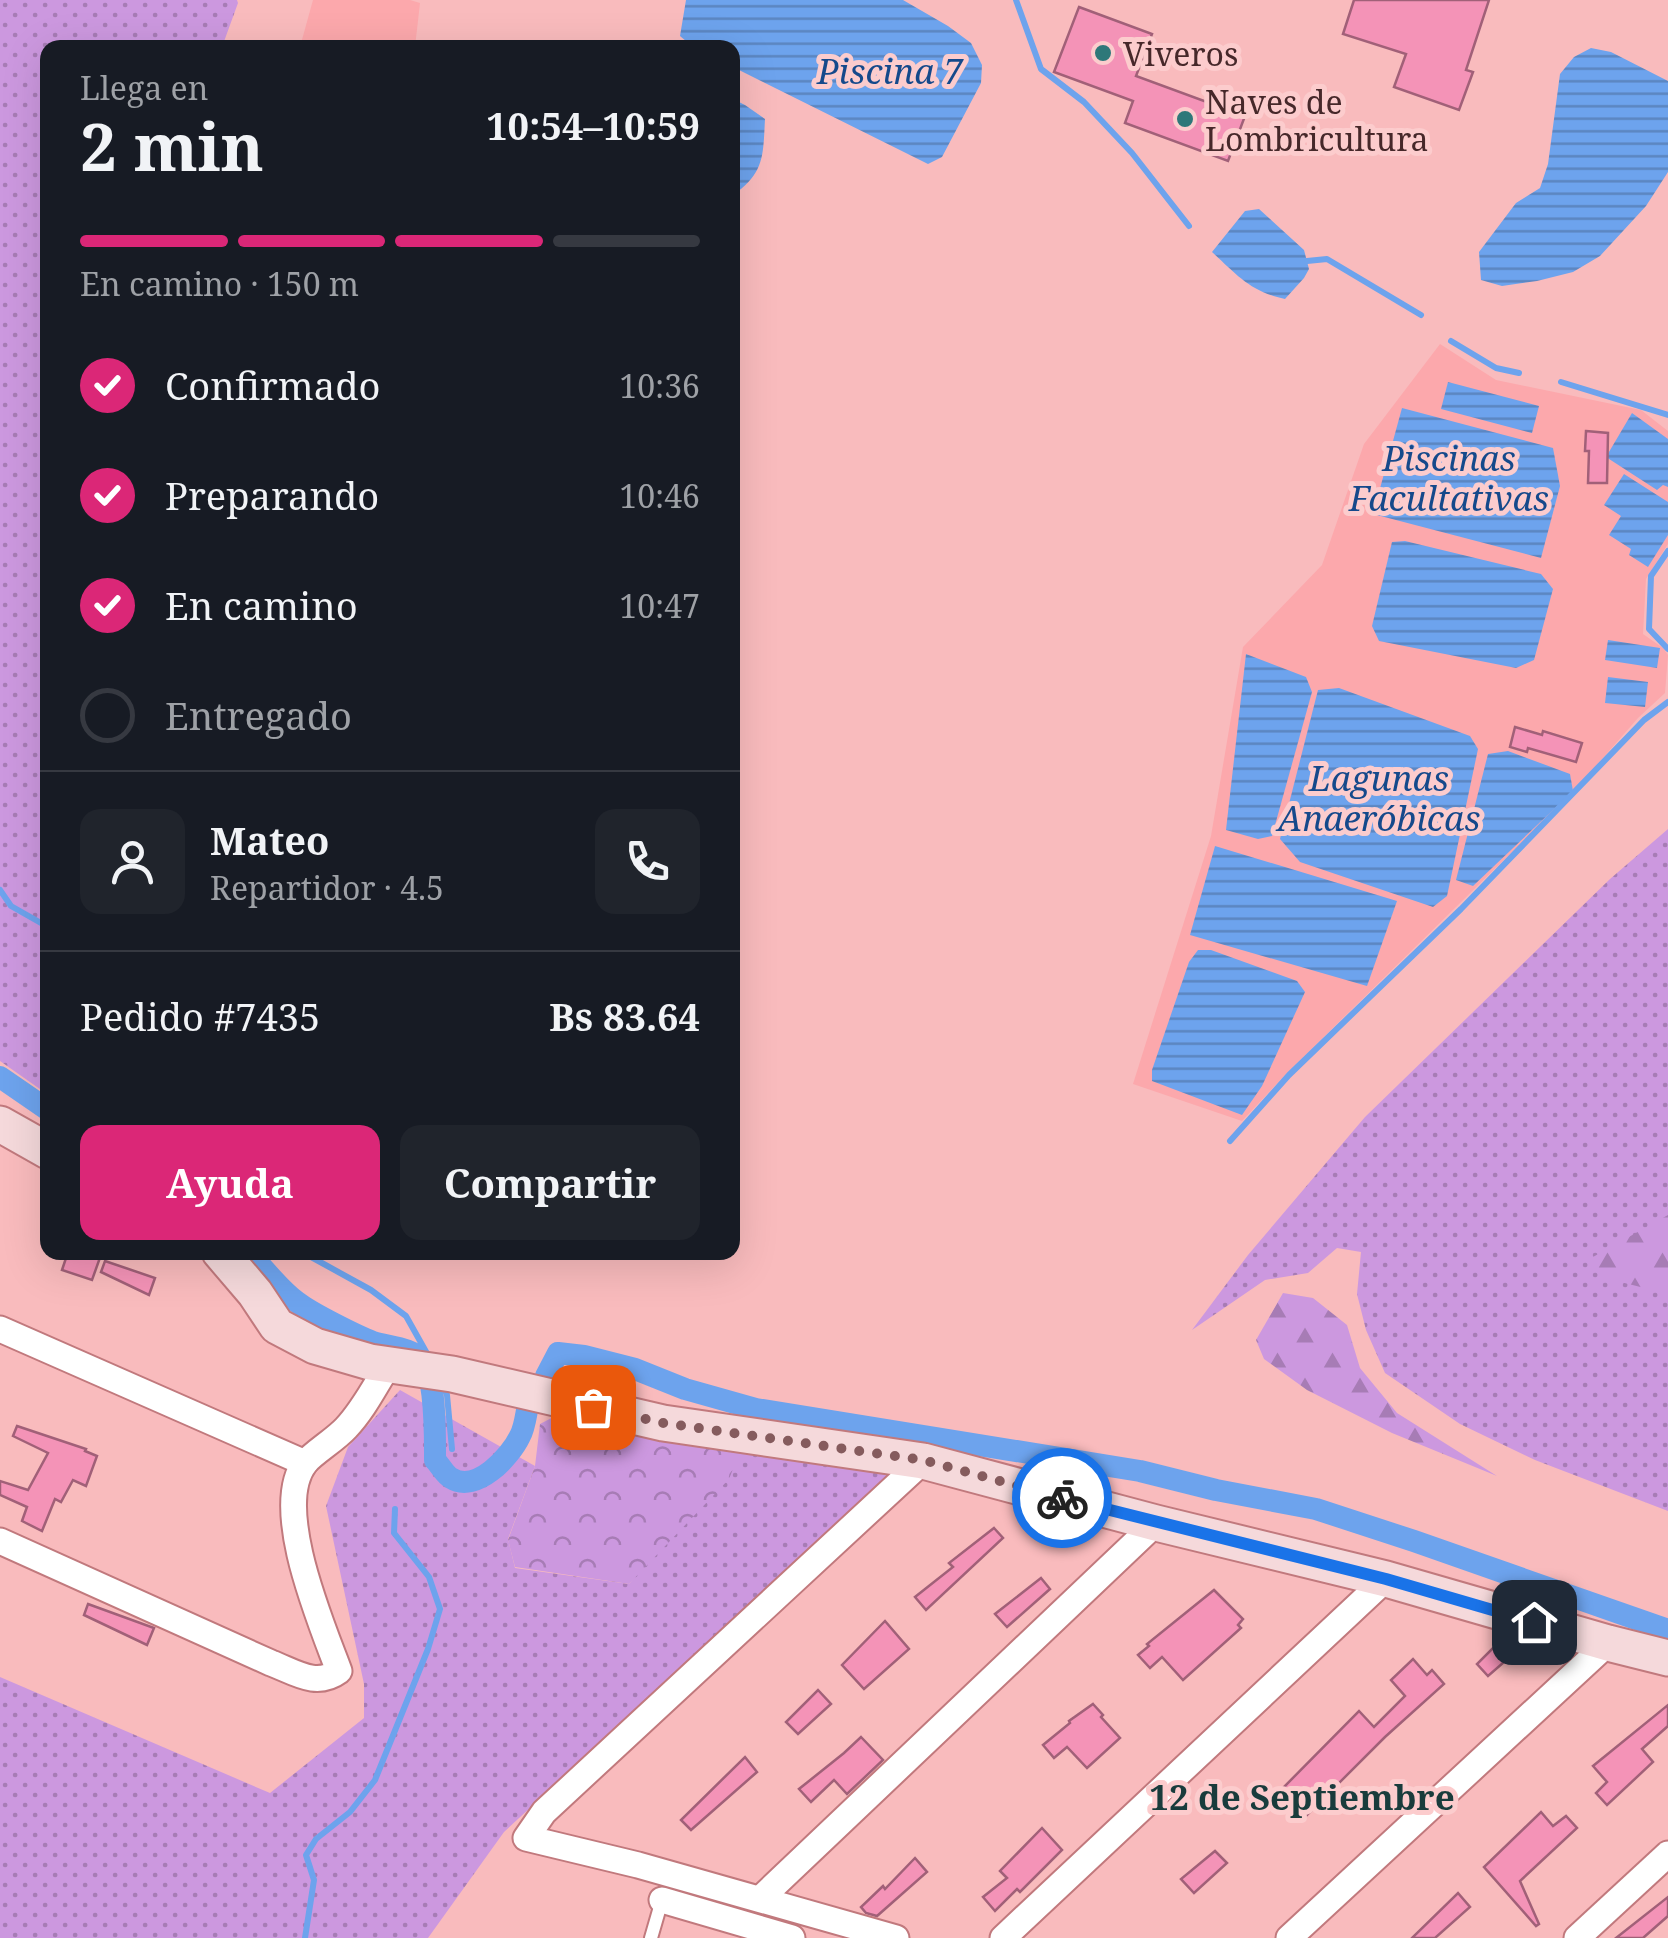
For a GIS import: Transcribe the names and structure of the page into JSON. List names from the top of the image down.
{
  "districts": ["12 de Septiembre"],
  "water": ["Piscina 7", "Piscinas Facultativas", "Lagunas Anaeróbicas"],
  "places": ["Viveros", "Naves de Lombricultura"],
  "page": {
    "heading": ["2 min", "Llega en", "10:54–10:59"],
    "panel": [
      "Mateo",
      "Repartidor · 4.5",
      "Pedido #7435",
      "Bs 83.64"
    ],
    "bar": "En camino · 150 m",
    "list": [
      ["Confirmado", "10:36"],
      ["Preparando", "10:46"],
      ["En camino", "10:47"],
      "Entregado"
    ],
    "buttons": ["Ayuda", "Compartir"]
  }
}
